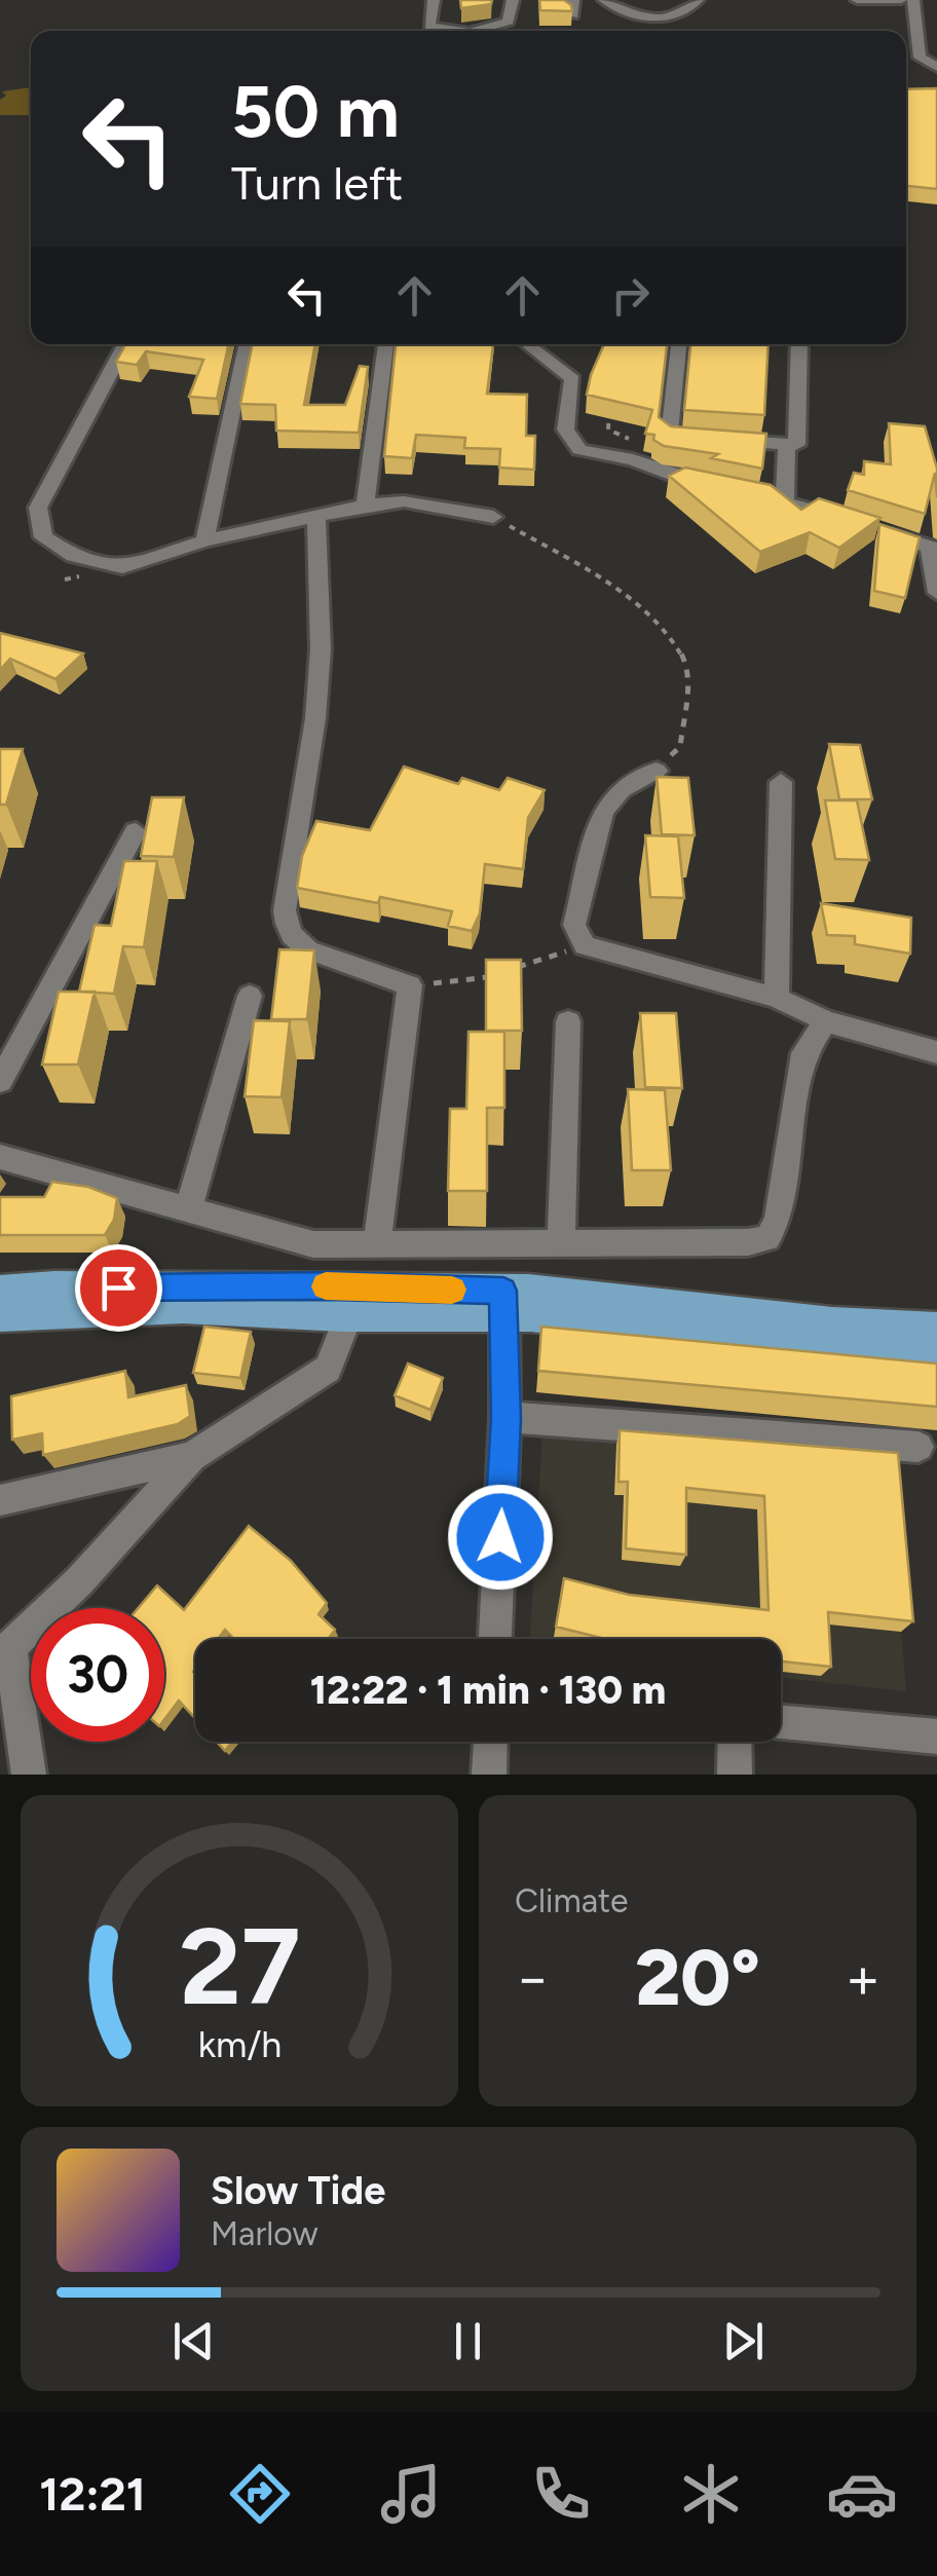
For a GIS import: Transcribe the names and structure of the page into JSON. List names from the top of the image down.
{
  "page": {
    "turn": ["50 m", "Turn left"],
    "limit": "30",
    "trip": "12:22 · 1 min · 130 m",
    "tile": "Climate",
    "heat": ["−", "20°", "+"],
    "song": ["Slow Tide", "Marlow"],
    "tabs": "12:21",
    "gauge": ["27", "km/h"]
  }
}
